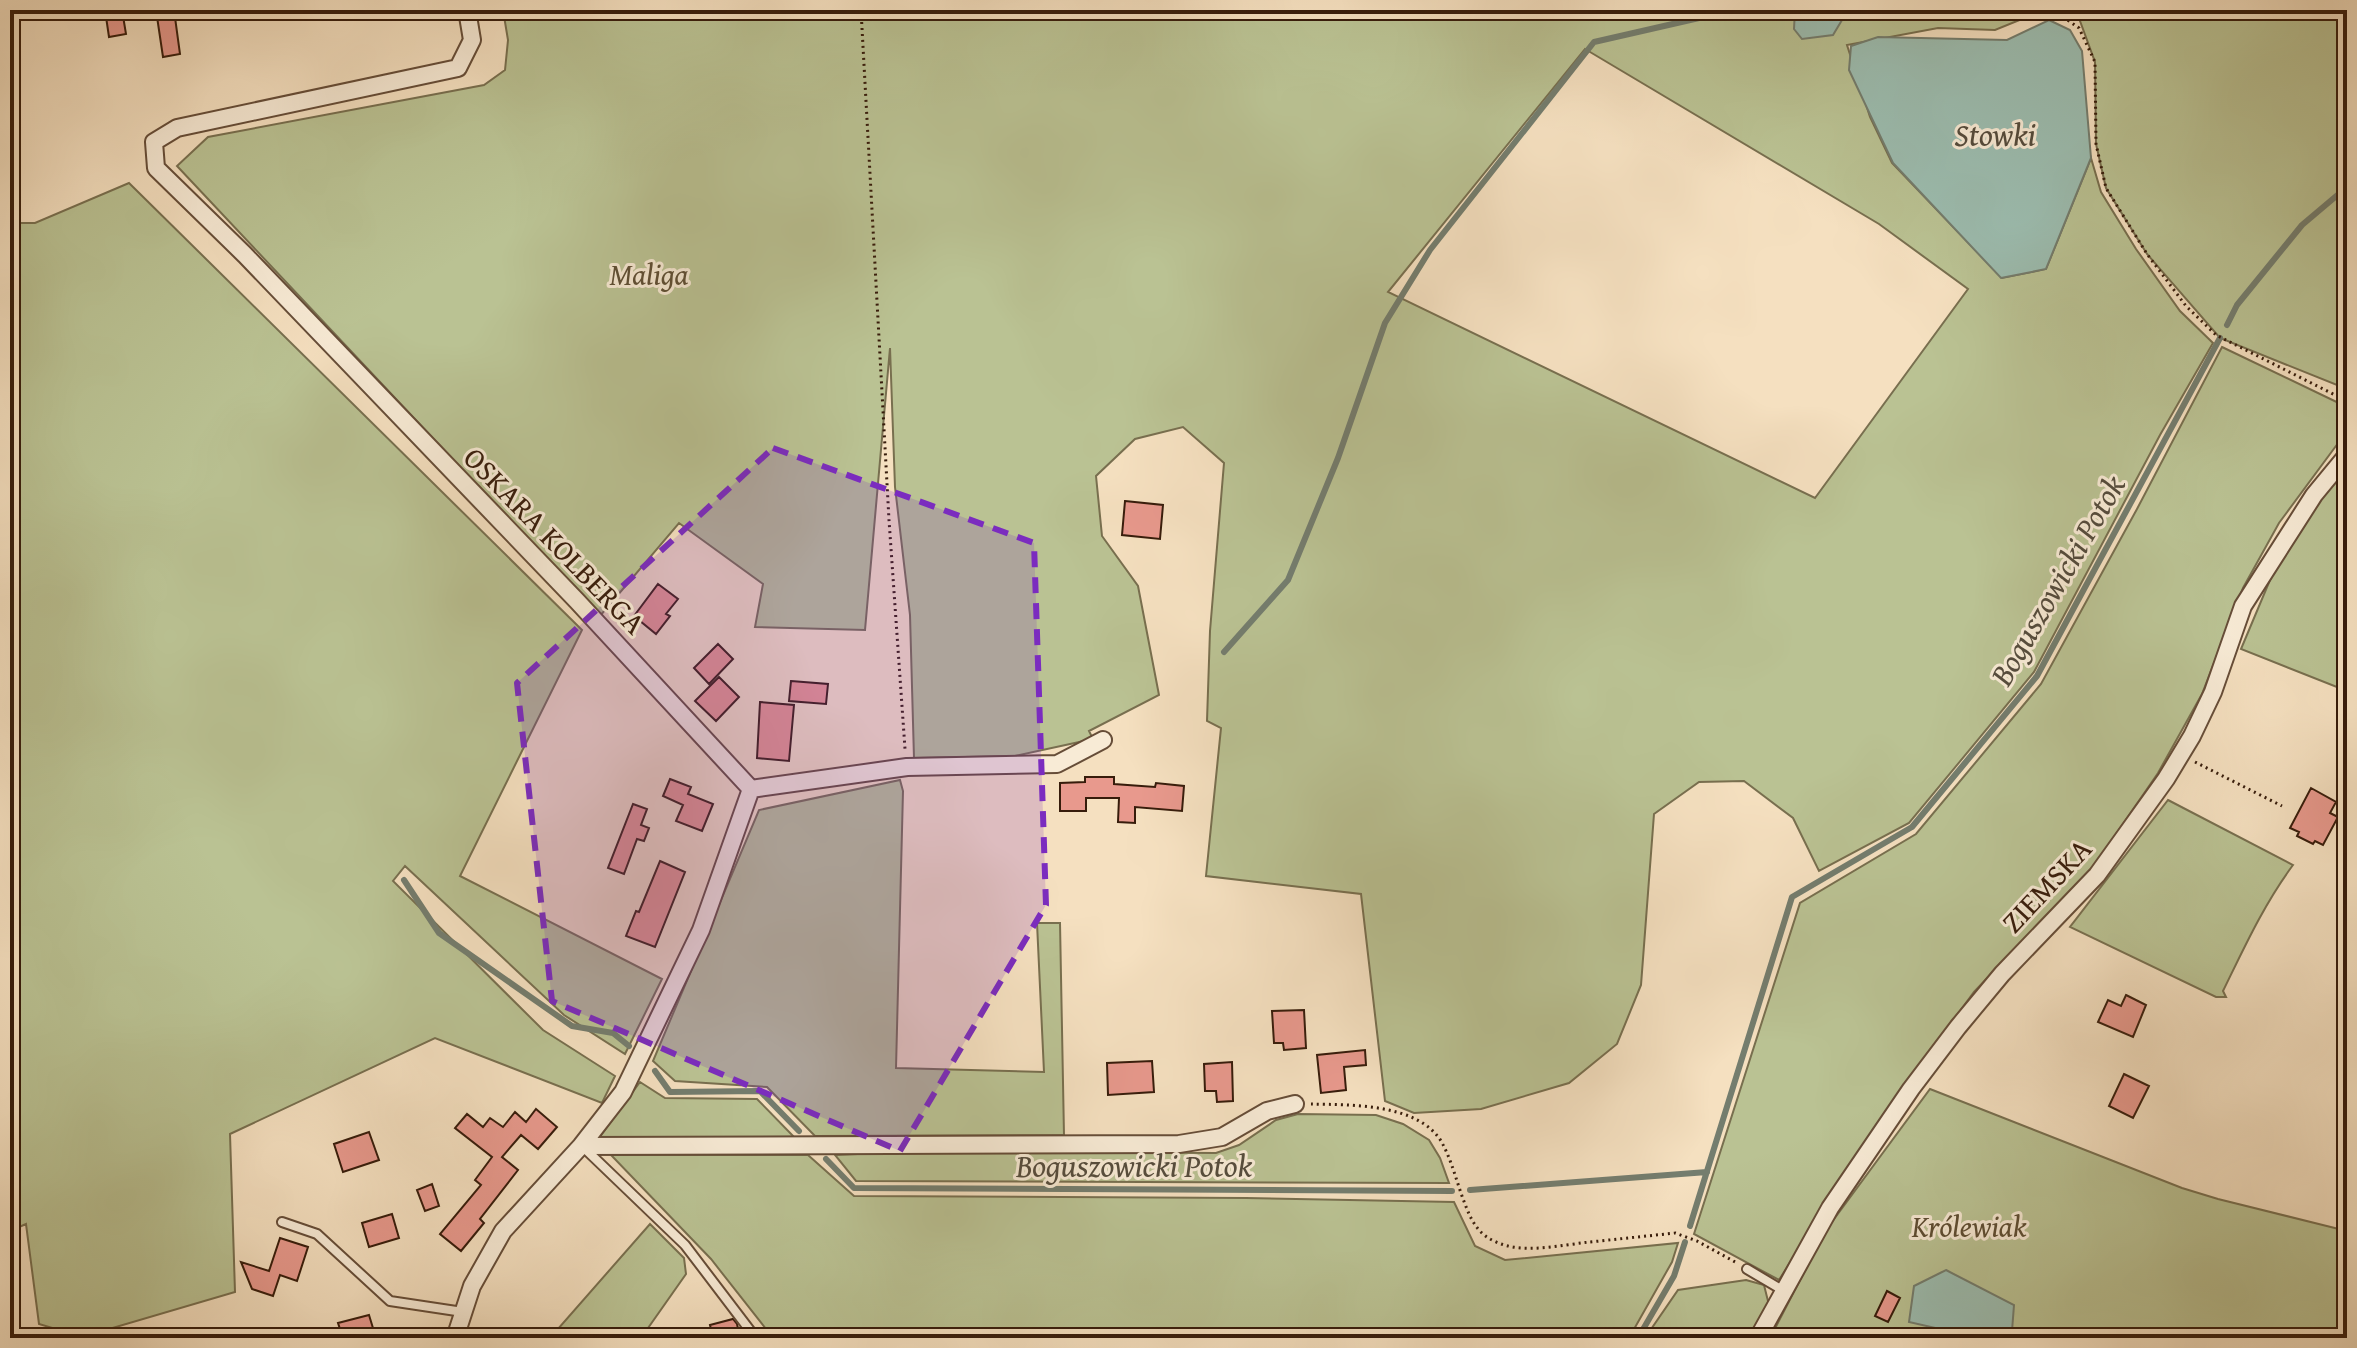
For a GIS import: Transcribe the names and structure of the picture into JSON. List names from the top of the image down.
{
  "streets": {
    "street": ["OSKARA KOLBERGA", "ZIEMSKA"]
  },
  "water": ["Stowki", "Boguszowicki Potok"],
  "parks": ["Maliga", "Królewiak"]
}
